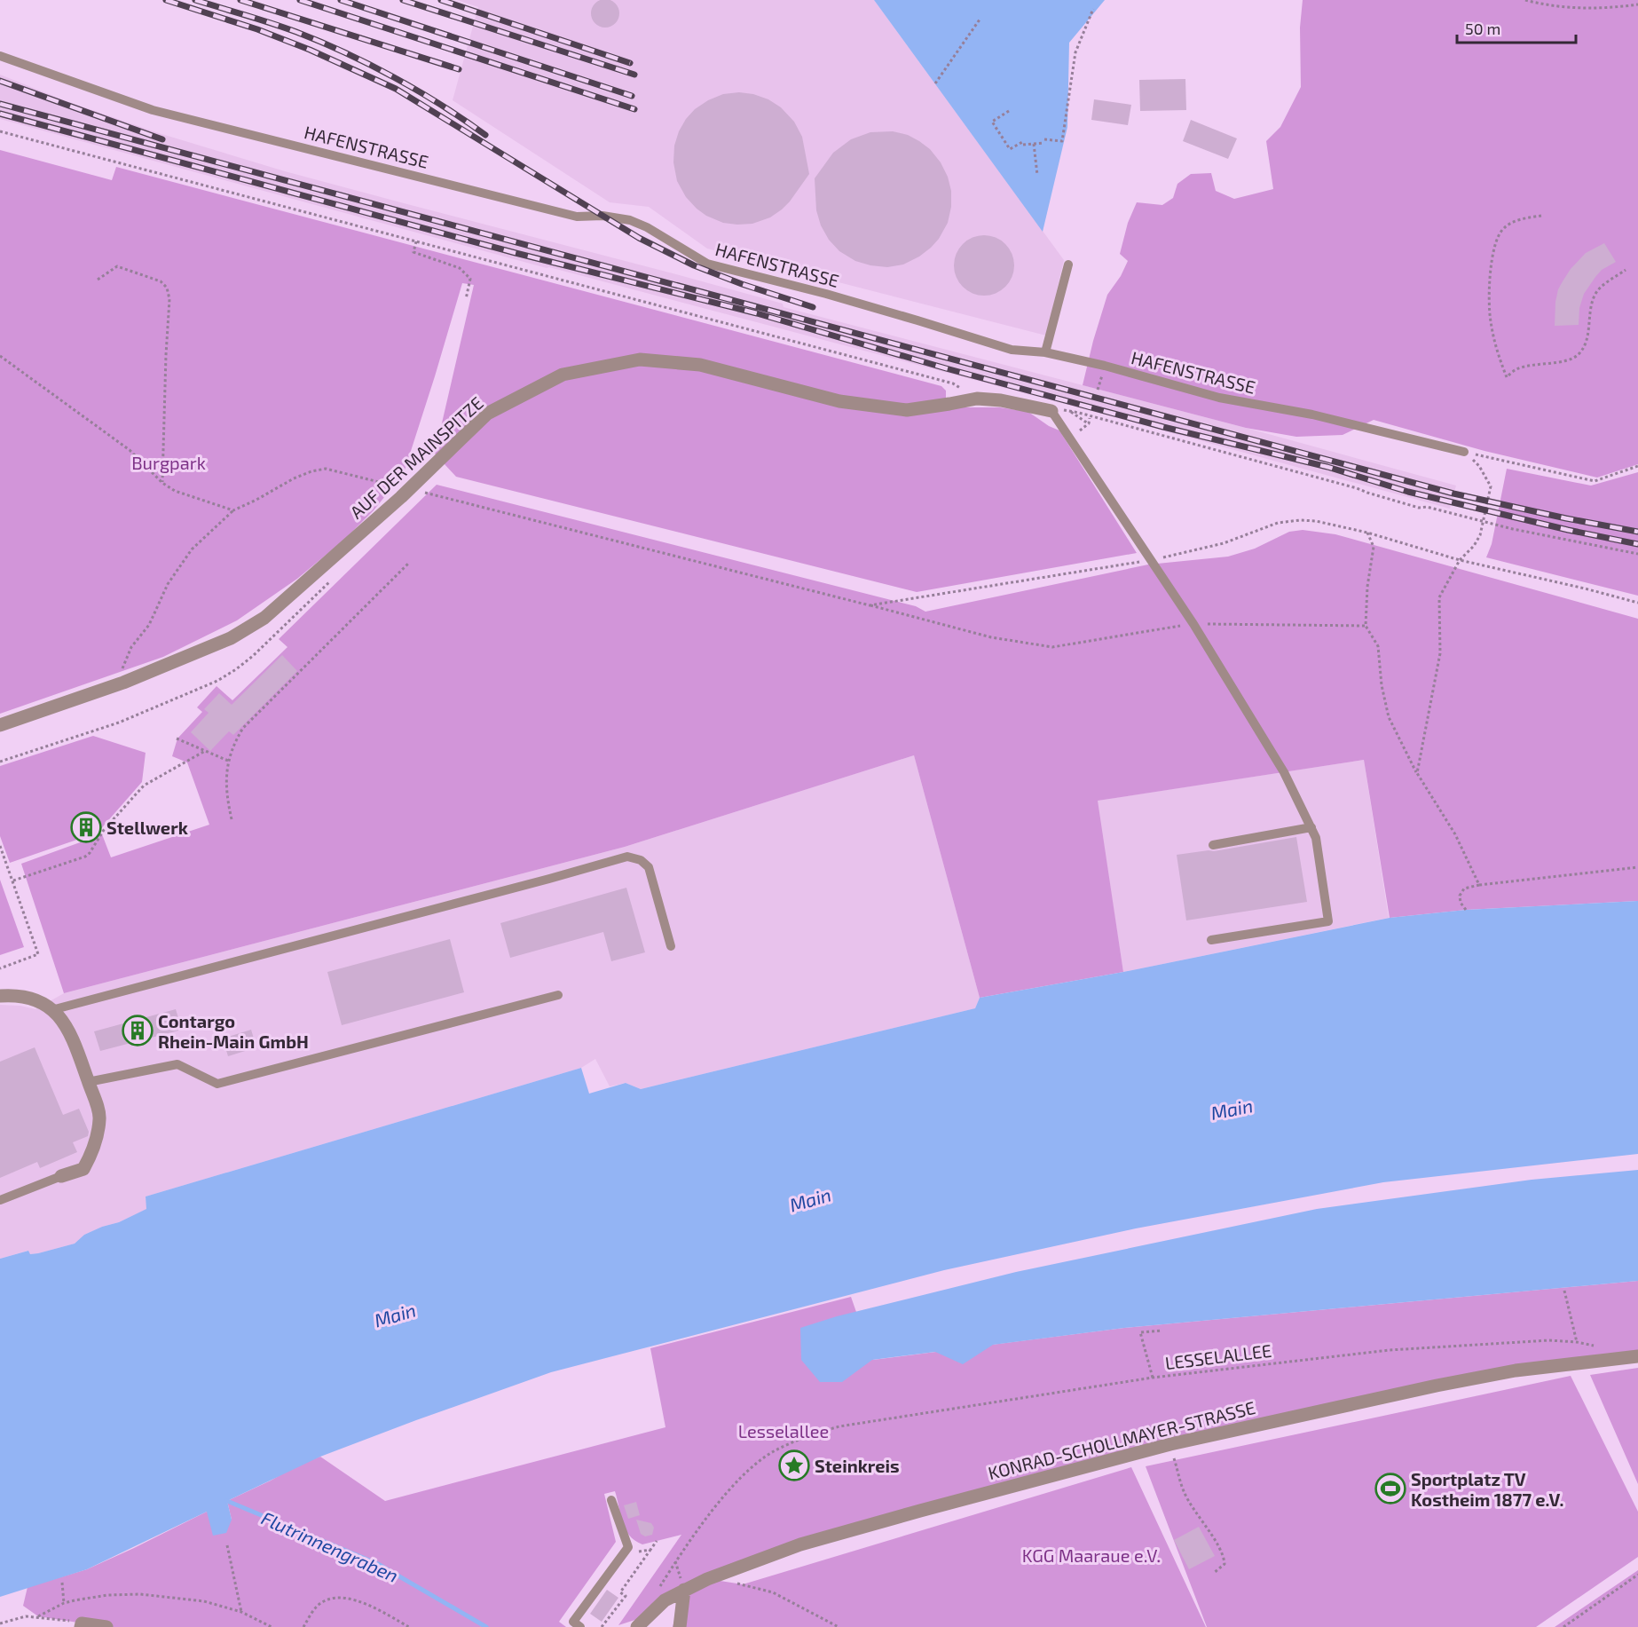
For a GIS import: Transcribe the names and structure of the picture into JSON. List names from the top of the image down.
{
  "streets": {
    "street": ["AUF DER MAINSPITZE", "KONRAD-SCHOLLMAYER-STRASSE"],
    "lane": ["HAFENSTRASSE"],
    "path": ["LESSELALLEE"]
  },
  "water": ["Main", "Flutrinnengraben"],
  "parks": ["Burgpark", "Lesselallee", "KGG Maaraue e.V."],
  "places": {
    "building": ["Stellwerk", "Contargo Rhein-Main GmbH"],
    "place": ["Steinkreis"],
    "sports": ["Sportplatz TV Kostheim 1877 e.V."]
  },
  "scale_bar": "50 m"
}
